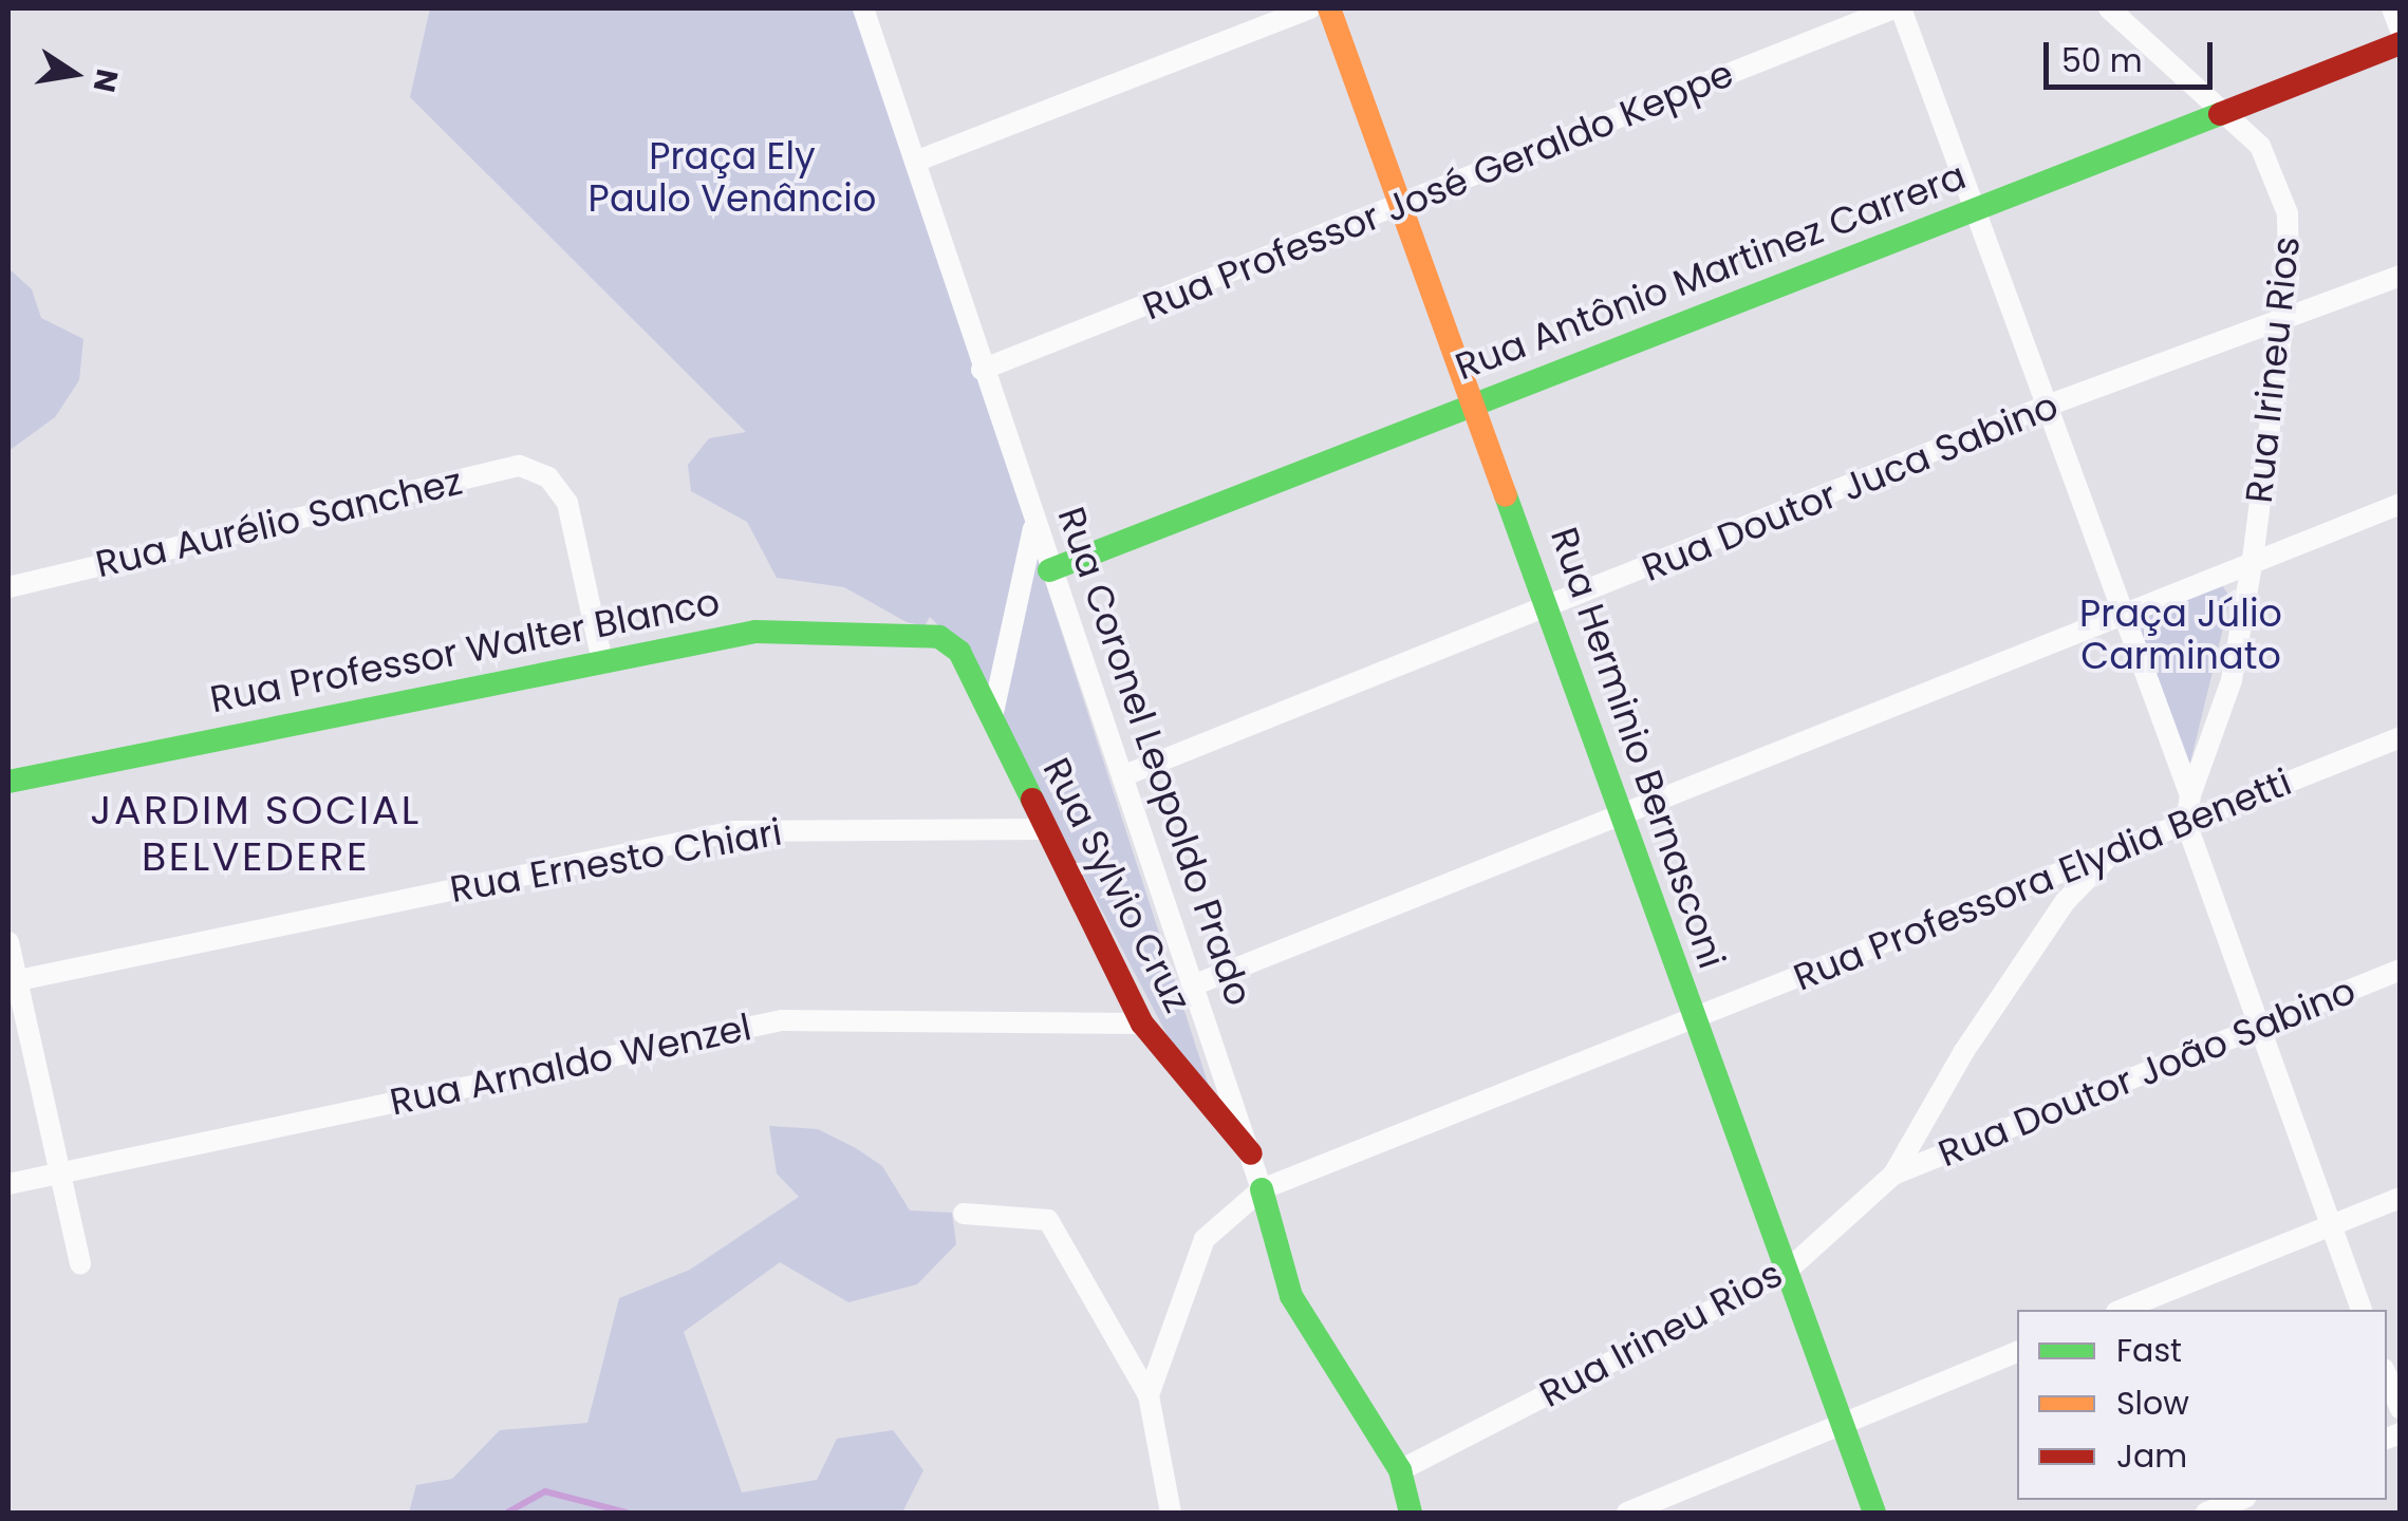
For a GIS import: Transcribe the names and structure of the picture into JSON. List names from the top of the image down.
{
  "streets": {
    "street": [
      "Rua Professor José Geraldo Keppe",
      "Rua Antônio Martinez Carrera",
      "Rua Irineu Rios",
      "Rua Doutor Juca Sabino",
      "Rua Aurélio Sanchez",
      "Rua Professor Walter Blanco",
      "Rua Herminio Bernasconi",
      "Rua Coronel Leopoldo Prado",
      "Rua Ernesto Chiari",
      "Rua Professora Elydia Benetti",
      "Rua Sylvio Cruz",
      "Rua Arnaldo Wenzel",
      "Rua Doutor João Sabino"
    ]
  },
  "crossings": [
    ["Rua Professor José Geraldo Keppe", "Rua Herminio Bernasconi"],
    ["Rua Professor José Geraldo Keppe", "Rua Coronel Leopoldo Prado"],
    ["Rua Antônio Martinez Carrera", "Rua Irineu Rios"],
    ["Rua Antônio Martinez Carrera", "Rua Herminio Bernasconi"],
    ["Rua Antônio Martinez Carrera", "Rua Coronel Leopoldo Prado"],
    ["Rua Irineu Rios", "Rua Doutor Juca Sabino"],
    ["Rua Irineu Rios", "Rua Herminio Bernasconi"],
    ["Rua Irineu Rios", "Rua Coronel Leopoldo Prado"],
    ["Rua Irineu Rios", "Rua Professora Elydia Benetti"],
    ["Rua Irineu Rios", "Rua Doutor João Sabino"],
    ["Rua Doutor Juca Sabino", "Rua Herminio Bernasconi"],
    ["Rua Doutor Juca Sabino", "Rua Coronel Leopoldo Prado"],
    ["Rua Aurélio Sanchez", "Rua Professor Walter Blanco"],
    ["Rua Professor Walter Blanco", "Rua Sylvio Cruz"],
    ["Rua Herminio Bernasconi", "Rua Professora Elydia Benetti"],
    ["Rua Coronel Leopoldo Prado", "Rua Professora Elydia Benetti"],
    ["Rua Coronel Leopoldo Prado", "Rua Sylvio Cruz"],
    ["Rua Ernesto Chiari", "Rua Sylvio Cruz"],
    ["Rua Sylvio Cruz", "Rua Arnaldo Wenzel"]
  ],
  "districts": ["JARDIM SOCIAL BELVEDERE"],
  "parks": ["Praça Ely Paulo Venâncio", "Praça Júlio Carminato"],
  "legend": ["Fast", "Slow", "Jam"],
  "scale_bar": "50 m",
  "north": "right"
}
